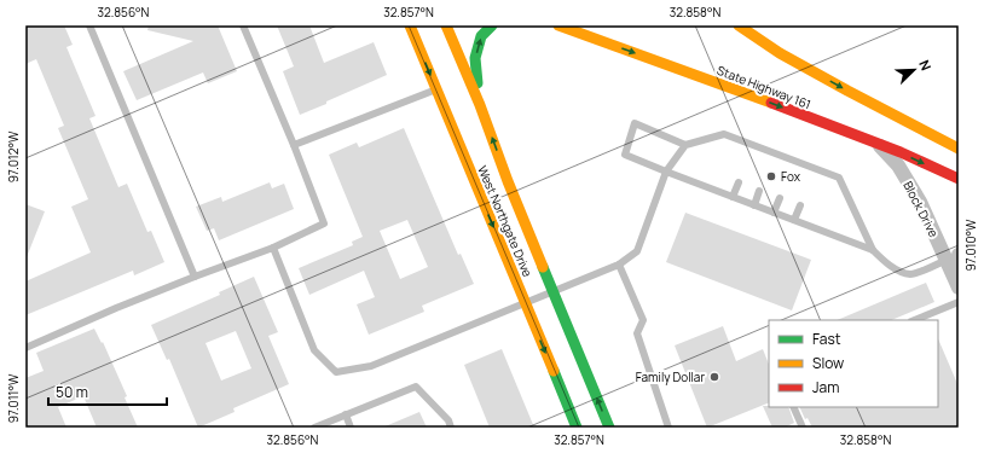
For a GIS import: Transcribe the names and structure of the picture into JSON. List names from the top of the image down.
{
  "streets": {
    "main road": ["State Highway 161", "West Northgate Drive"],
    "street": ["Block Drive"]
  },
  "crossings": [
    ["State Highway 161", "Block Drive"]
  ],
  "places": ["Fox", "Family Dollar"],
  "legend": ["Fast", "Slow", "Jam"],
  "scale_bar": "50 m",
  "north": "top right",
  "coordinates": [
    "32.856°N",
    "32.857°N",
    "32.858°N",
    "97.012°W",
    "97.010°W",
    "97.011°W"
  ]
}
